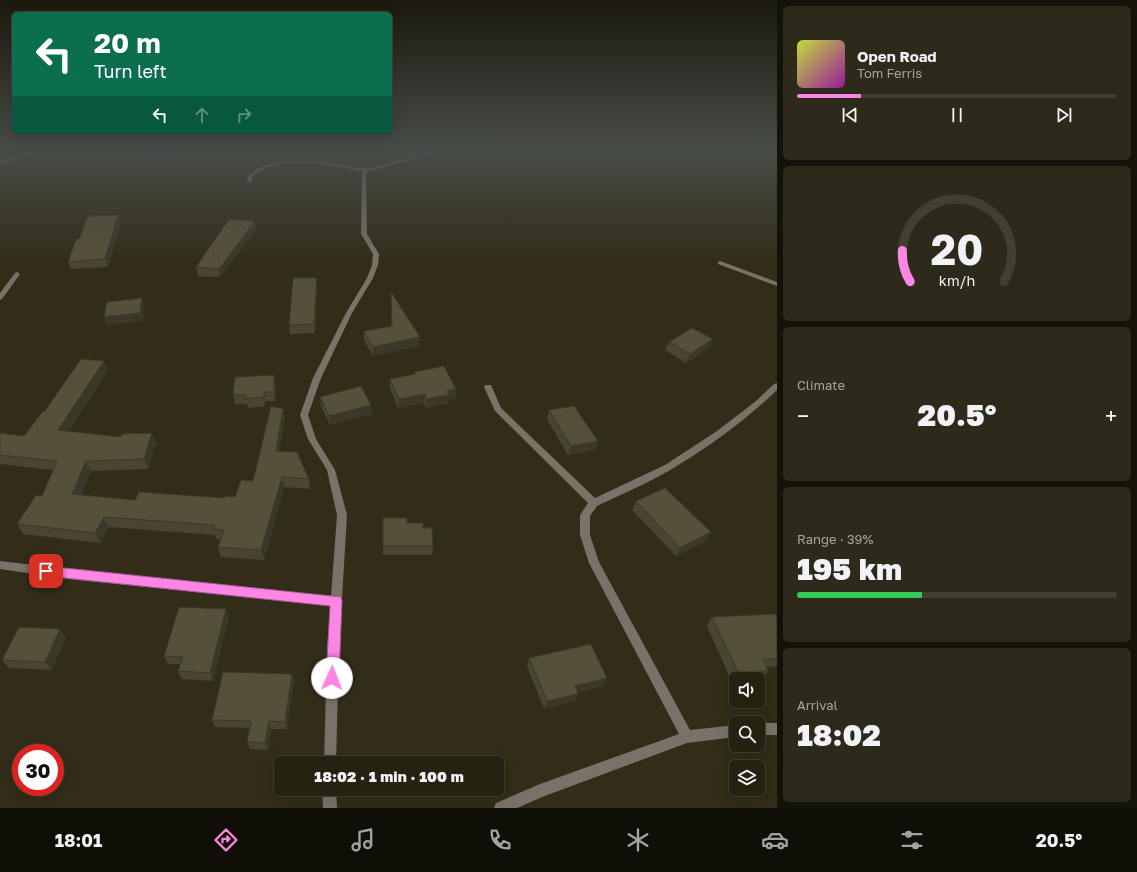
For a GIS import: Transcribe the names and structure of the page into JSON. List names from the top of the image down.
{
  "page": {
    "turn": ["20 m", "Turn left"],
    "song": ["Open Road", "Tom Ferris"],
    "tile": [
      "Climate",
      ["Range · 39%", "195 km"],
      ["Arrival", "18:02"]
    ],
    "heat": ["−", "20.5°", "+"],
    "limit": "30",
    "trip": "18:02 · 1 min · 100 m",
    "tabs": ["18:01", "20.5°"],
    "gauge": ["20", "km/h"]
  }
}
